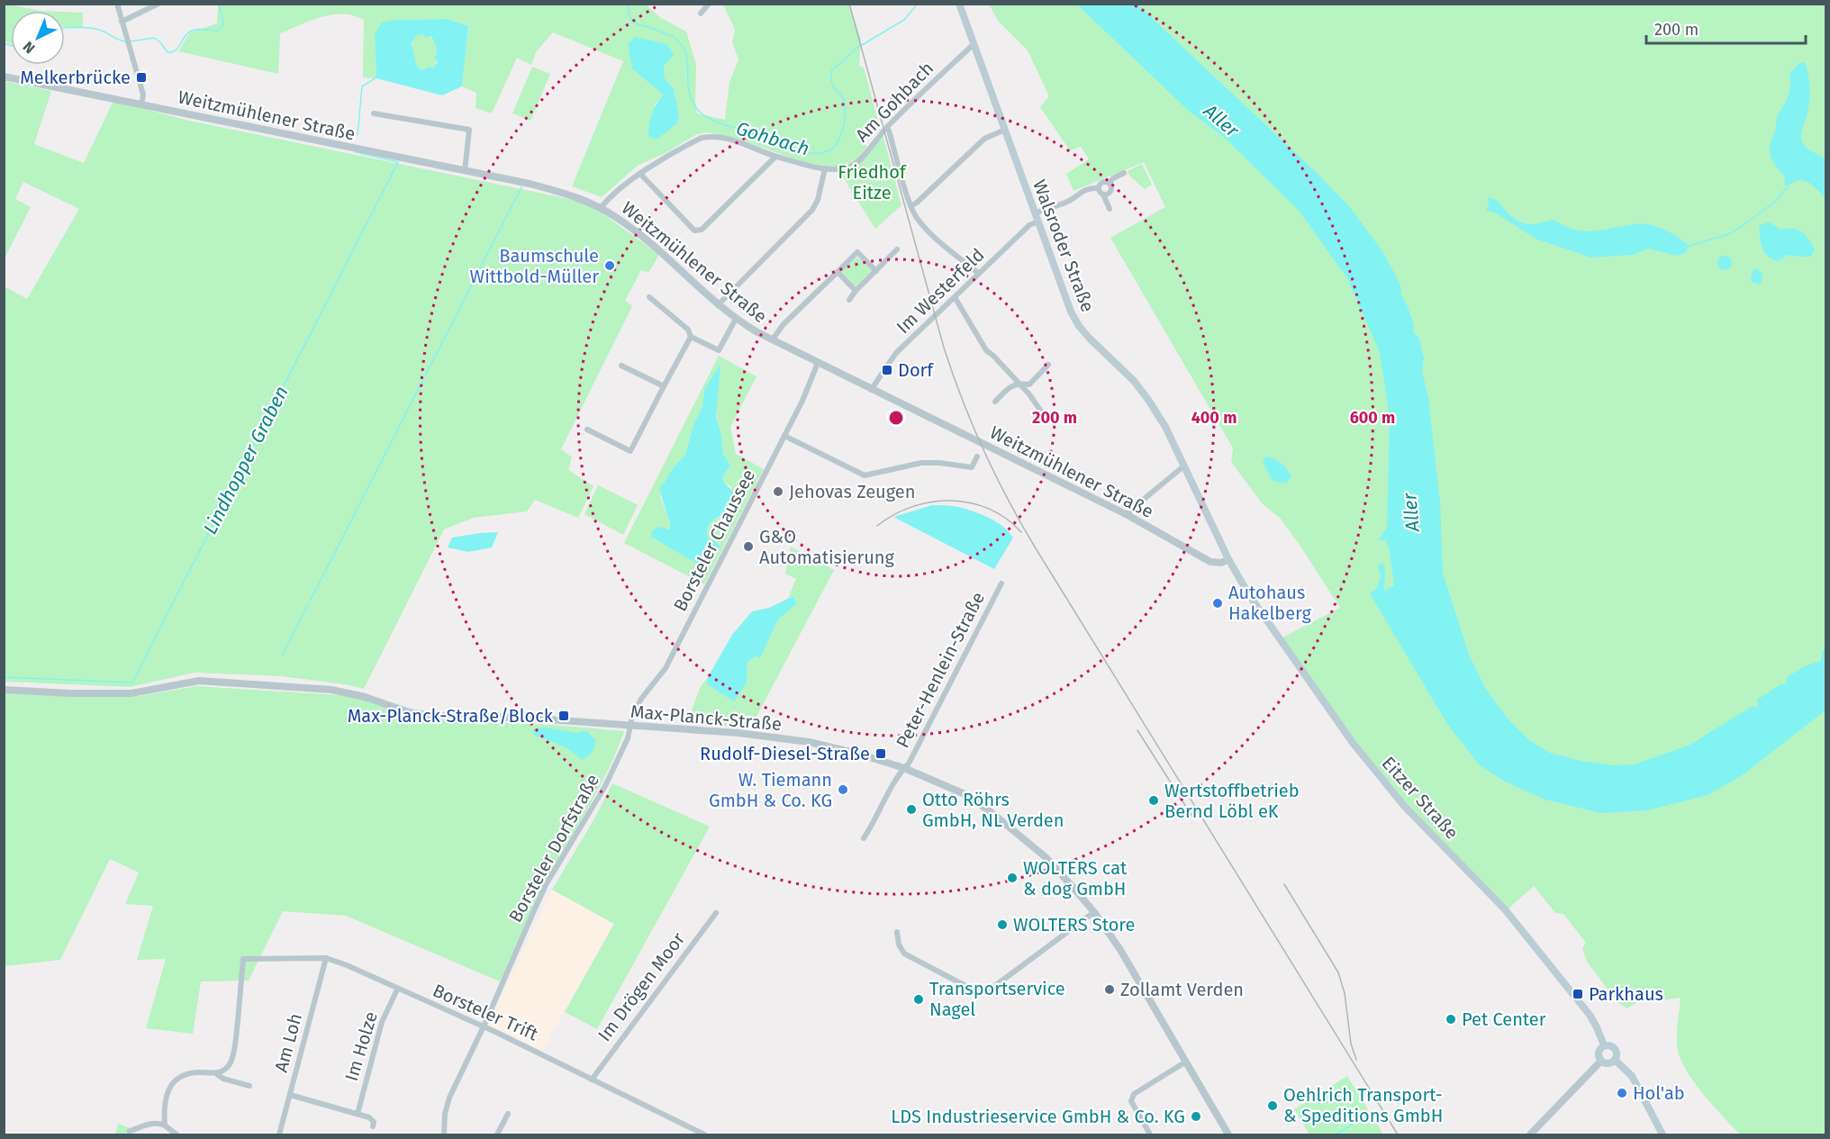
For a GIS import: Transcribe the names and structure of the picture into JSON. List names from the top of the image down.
{
  "streets": {
    "main road": ["Walsroder Straße", "Eitzer Straße"],
    "street": [
      "Am Gohbach",
      "Weitzmühlener Straße",
      "Im Westerfeld",
      "Borsteler Chaussee",
      "Peter-Henlein-Straße",
      "Max-Planck-Straße",
      "Borsteler Dorfstraße",
      "Im Drögen Moor",
      "Borsteler Trift",
      "Am Loh",
      "Im Holze"
    ]
  },
  "crossings": [
    ["Am Gohbach", "Weitzmühlener Straße"],
    ["Am Gohbach", "Walsroder Straße"],
    ["Weitzmühlener Straße", "Walsroder Straße"],
    ["Weitzmühlener Straße", "Im Westerfeld"],
    ["Weitzmühlener Straße", "Borsteler Chaussee"],
    ["Weitzmühlener Straße", "Eitzer Straße"],
    ["Walsroder Straße", "Im Westerfeld"],
    ["Walsroder Straße", "Eitzer Straße"],
    ["Borsteler Chaussee", "Max-Planck-Straße"],
    ["Borsteler Chaussee", "Borsteler Dorfstraße"],
    ["Peter-Henlein-Straße", "Max-Planck-Straße"],
    ["Max-Planck-Straße", "Borsteler Dorfstraße"],
    ["Borsteler Dorfstraße", "Borsteler Trift"],
    ["Im Drögen Moor", "Borsteler Trift"],
    ["Borsteler Trift", "Am Loh"],
    ["Borsteler Trift", "Im Holze"]
  ],
  "water": ["Aller", "Gohbach", "Lindhopper Graben"],
  "parks": ["Friedhof Eitze"],
  "places": {
    "transit": [
      "Melkerbrücke",
      "Dorf",
      "Max-Planck-Straße/Block",
      "Rudolf-Diesel-Straße",
      "Parkhaus"
    ],
    "other": [
      "Baumschule Wittbold-Müller",
      "Jehovas Zeugen",
      "G&O Automatisierung",
      "Autohaus Hakelberg",
      "W. Tiemann GmbH & Co. KG",
      "Wertstoffbetrieb Bernd Löbl eK",
      "Otto Röhrs GmbH, NL Verden",
      "WOLTERS cat & dog GmbH",
      "WOLTERS Store",
      "Zollamt Verden",
      "Transportservice Nagel",
      "Pet Center",
      "Hol'ab",
      "Oehlrich Transport- & Speditions GmbH",
      "LDS Industrieservice GmbH & Co. KG"
    ]
  },
  "scale_bar": "200 m",
  "north": "bottom left",
  "rings": ["200 m", "400 m", "600 m"]
}
